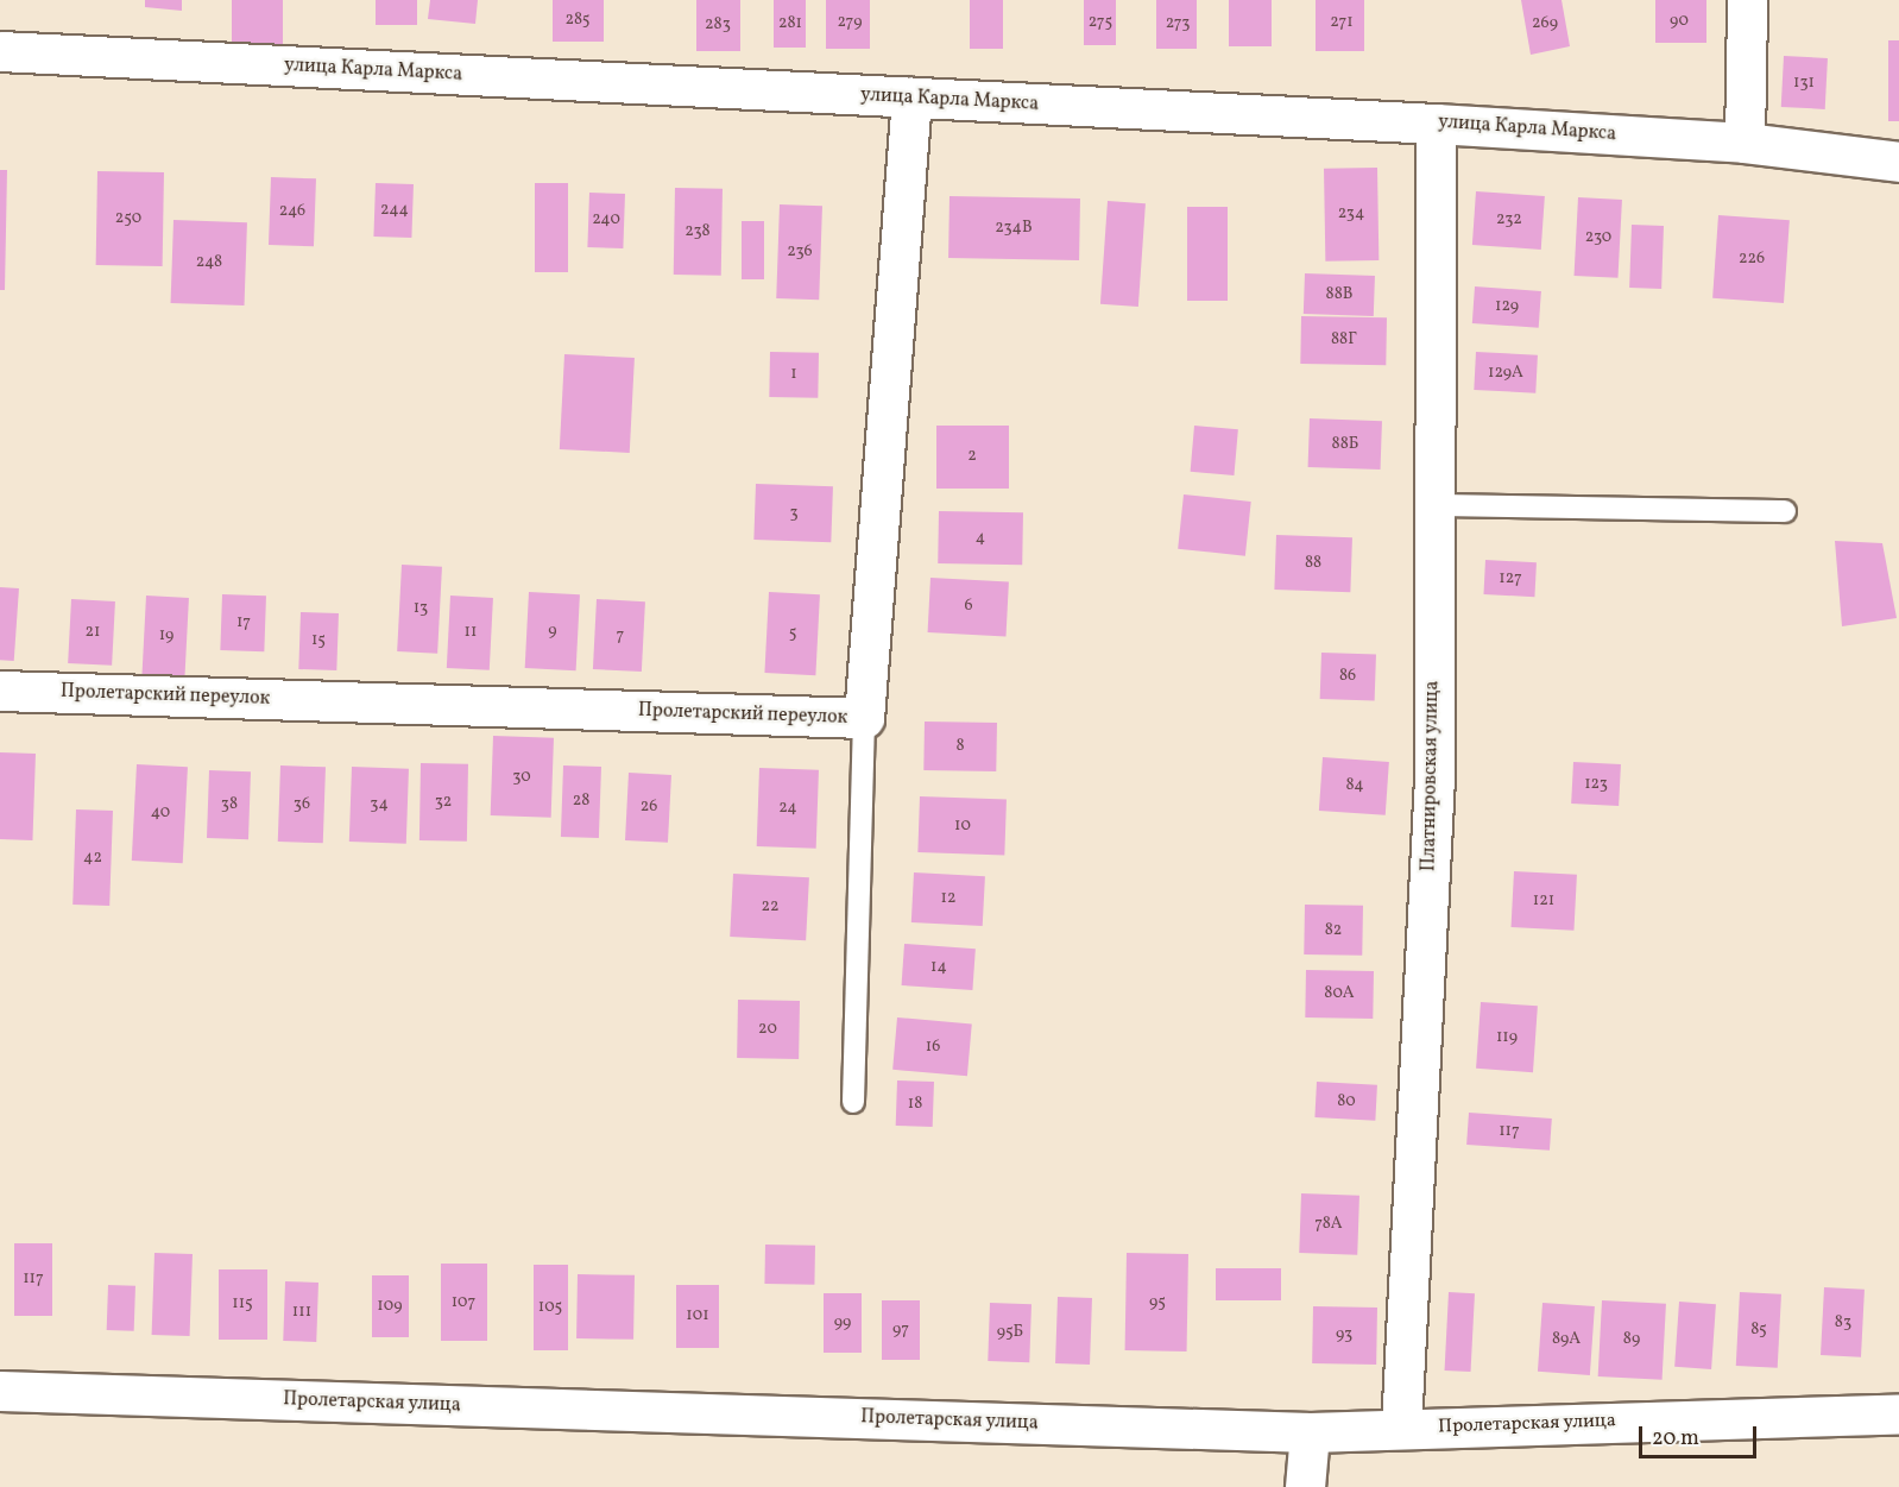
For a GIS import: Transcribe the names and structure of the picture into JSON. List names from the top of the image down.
{
  "streets": {
    "street": [
      "улица Карла Маркса",
      "Пролетарский переулок",
      "Платнировская улица",
      "Пролетарская улица"
    ]
  },
  "crossings": [
    ["улица Карла Маркса", "Пролетарский переулок"],
    ["улица Карла Маркса", "Платнировская улица"],
    ["Платнировская улица", "Пролетарская улица"]
  ],
  "house_numbers": [
    "285",
    "90",
    "279",
    "275",
    "271",
    "281",
    "273",
    "269",
    "283",
    "131",
    "244",
    "246",
    "234",
    "250",
    "240",
    "232",
    "234В",
    "238",
    "230",
    "236",
    "226",
    "248",
    "88В",
    "129",
    "88Г",
    "129А",
    "1",
    "88Б",
    "2",
    "3",
    "4",
    "88",
    "127",
    "6",
    "13",
    "17",
    "9",
    "21",
    "11",
    "5",
    "19",
    "7",
    "15",
    "86",
    "8",
    "30",
    "123",
    "84",
    "28",
    "32",
    "38",
    "36",
    "34",
    "26",
    "24",
    "40",
    "10",
    "42",
    "12",
    "121",
    "22",
    "82",
    "14",
    "80А",
    "20",
    "119",
    "16",
    "80",
    "18",
    "117",
    "78А",
    "117",
    "107",
    "95",
    "115",
    "109",
    "105",
    "111",
    "101",
    "99",
    "83",
    "97",
    "85",
    "95Б",
    "93",
    "89А",
    "89"
  ],
  "scale_bar": "20 m"
}
